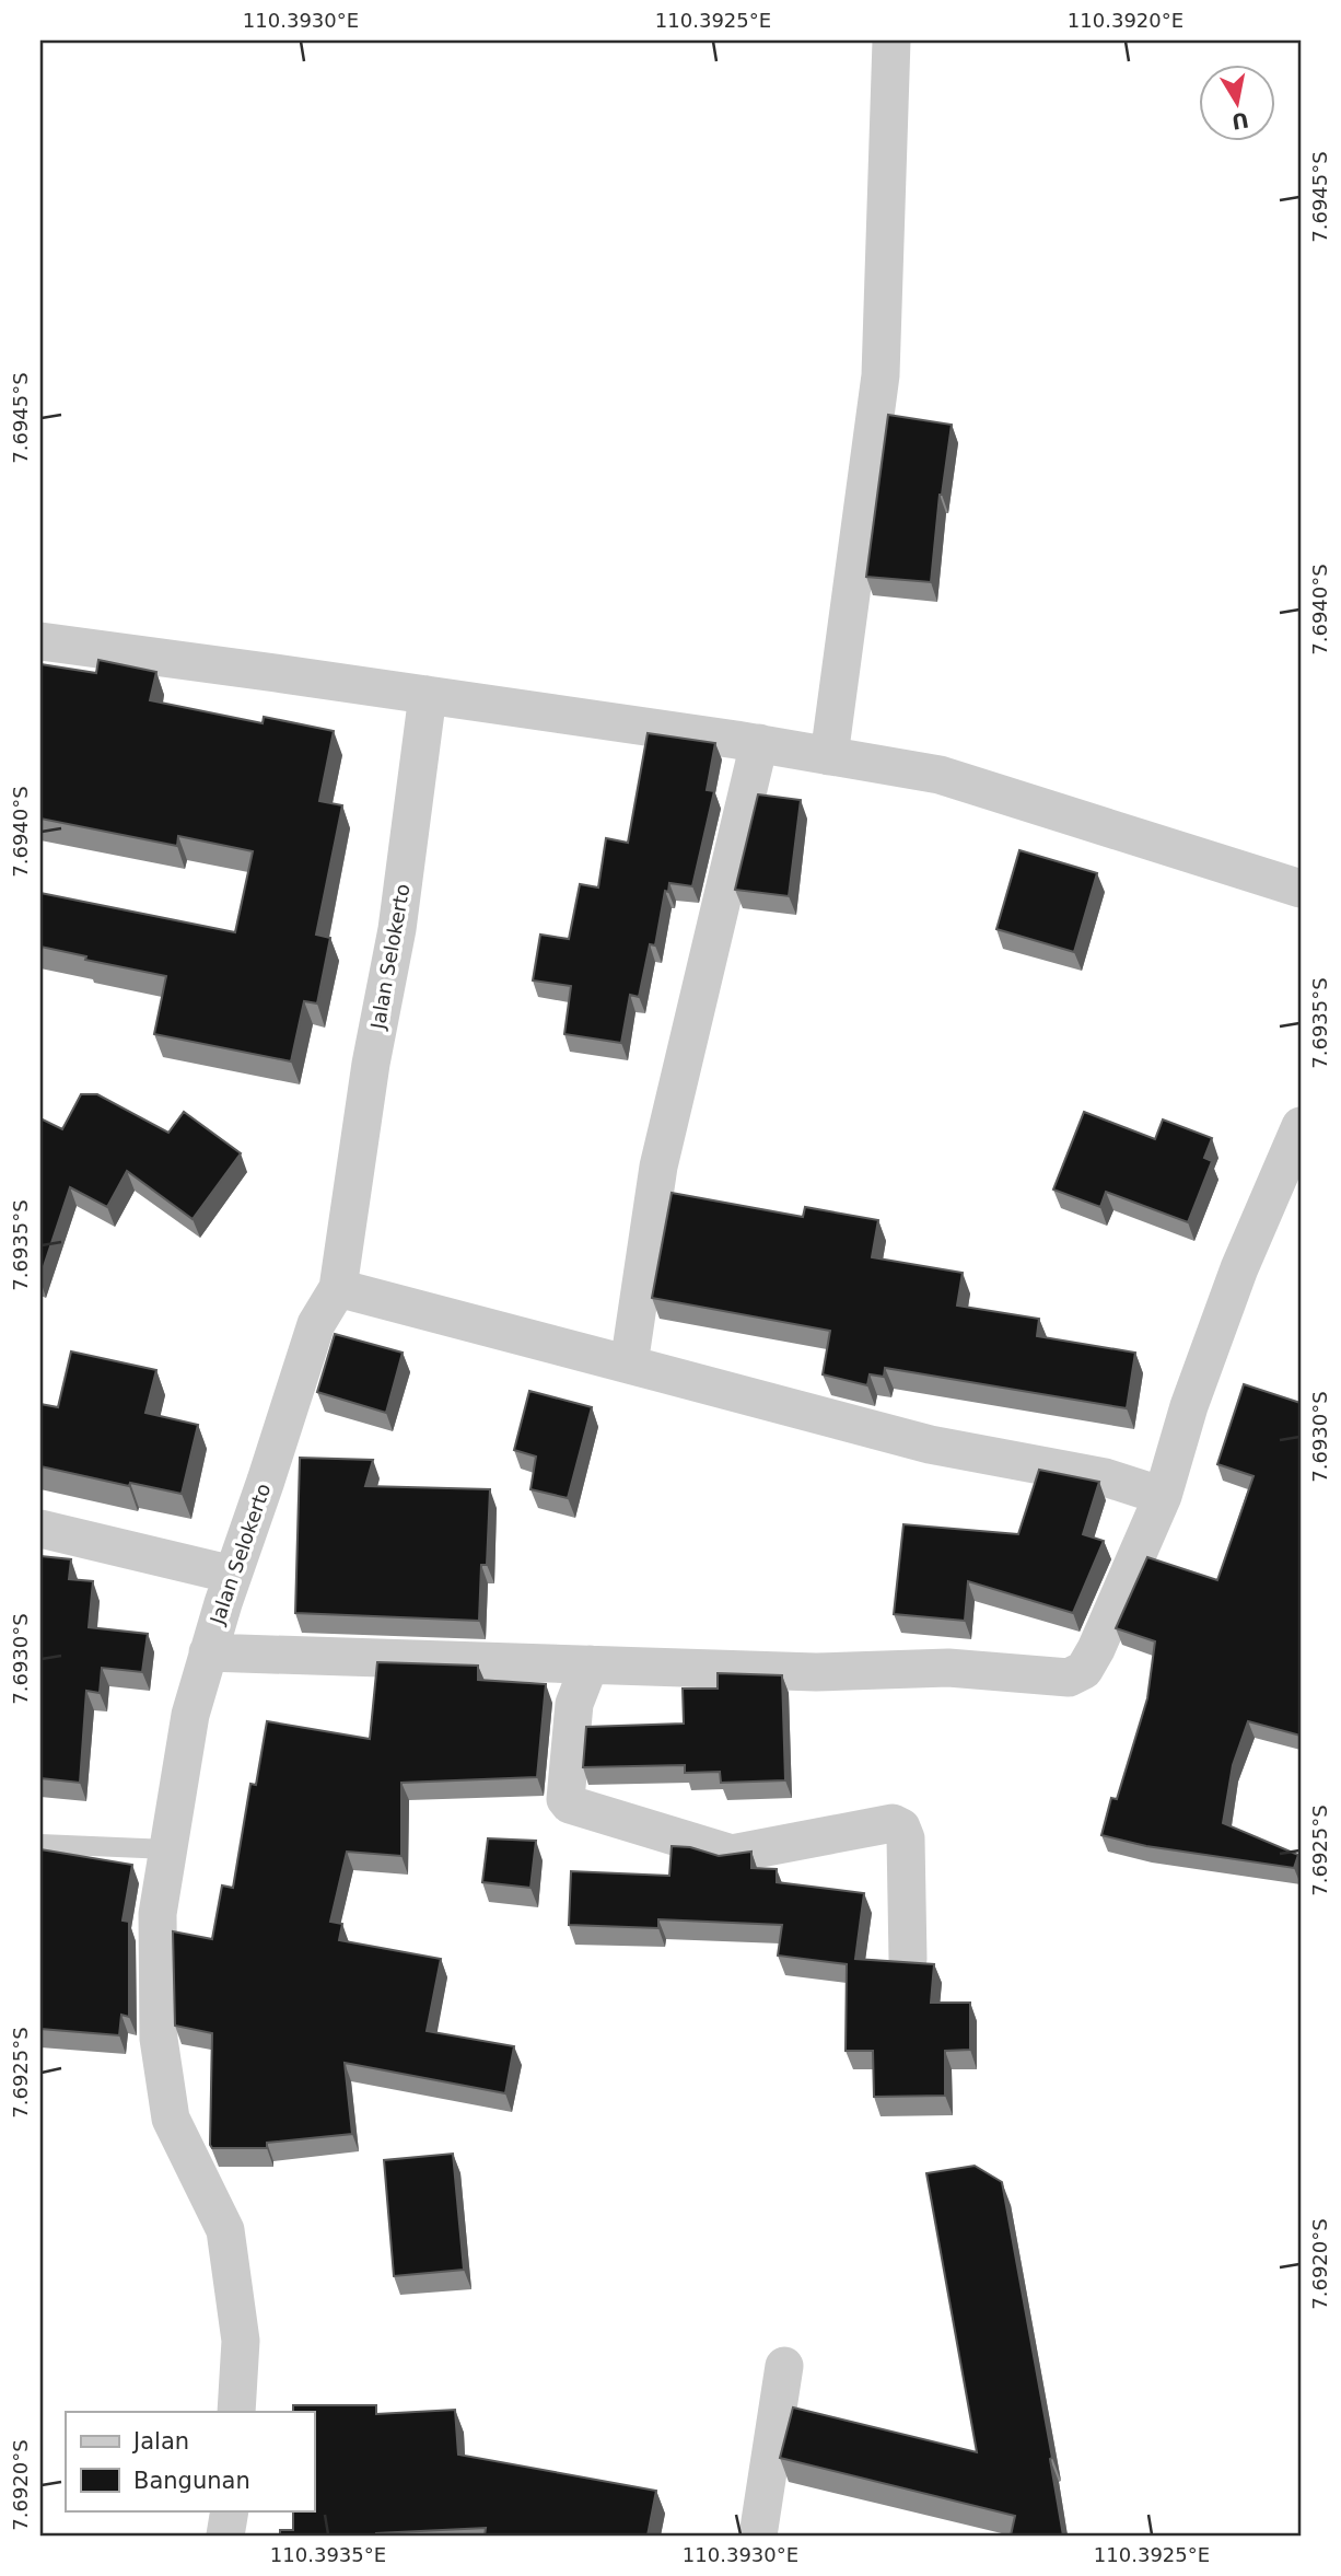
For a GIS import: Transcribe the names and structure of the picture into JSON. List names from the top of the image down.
{
  "streets": {
    "street": ["Jalan Selokerto"]
  },
  "legend": ["Jalan", "Bangunan"],
  "north": "bottom",
  "coordinates": [
    "110.3930°E",
    "110.3925°E",
    "110.3920°E",
    "7.6945°S",
    "7.6940°S",
    "7.6935°S",
    "7.6930°S",
    "7.6925°S",
    "7.6920°S",
    "110.3935°E"
  ]
}
